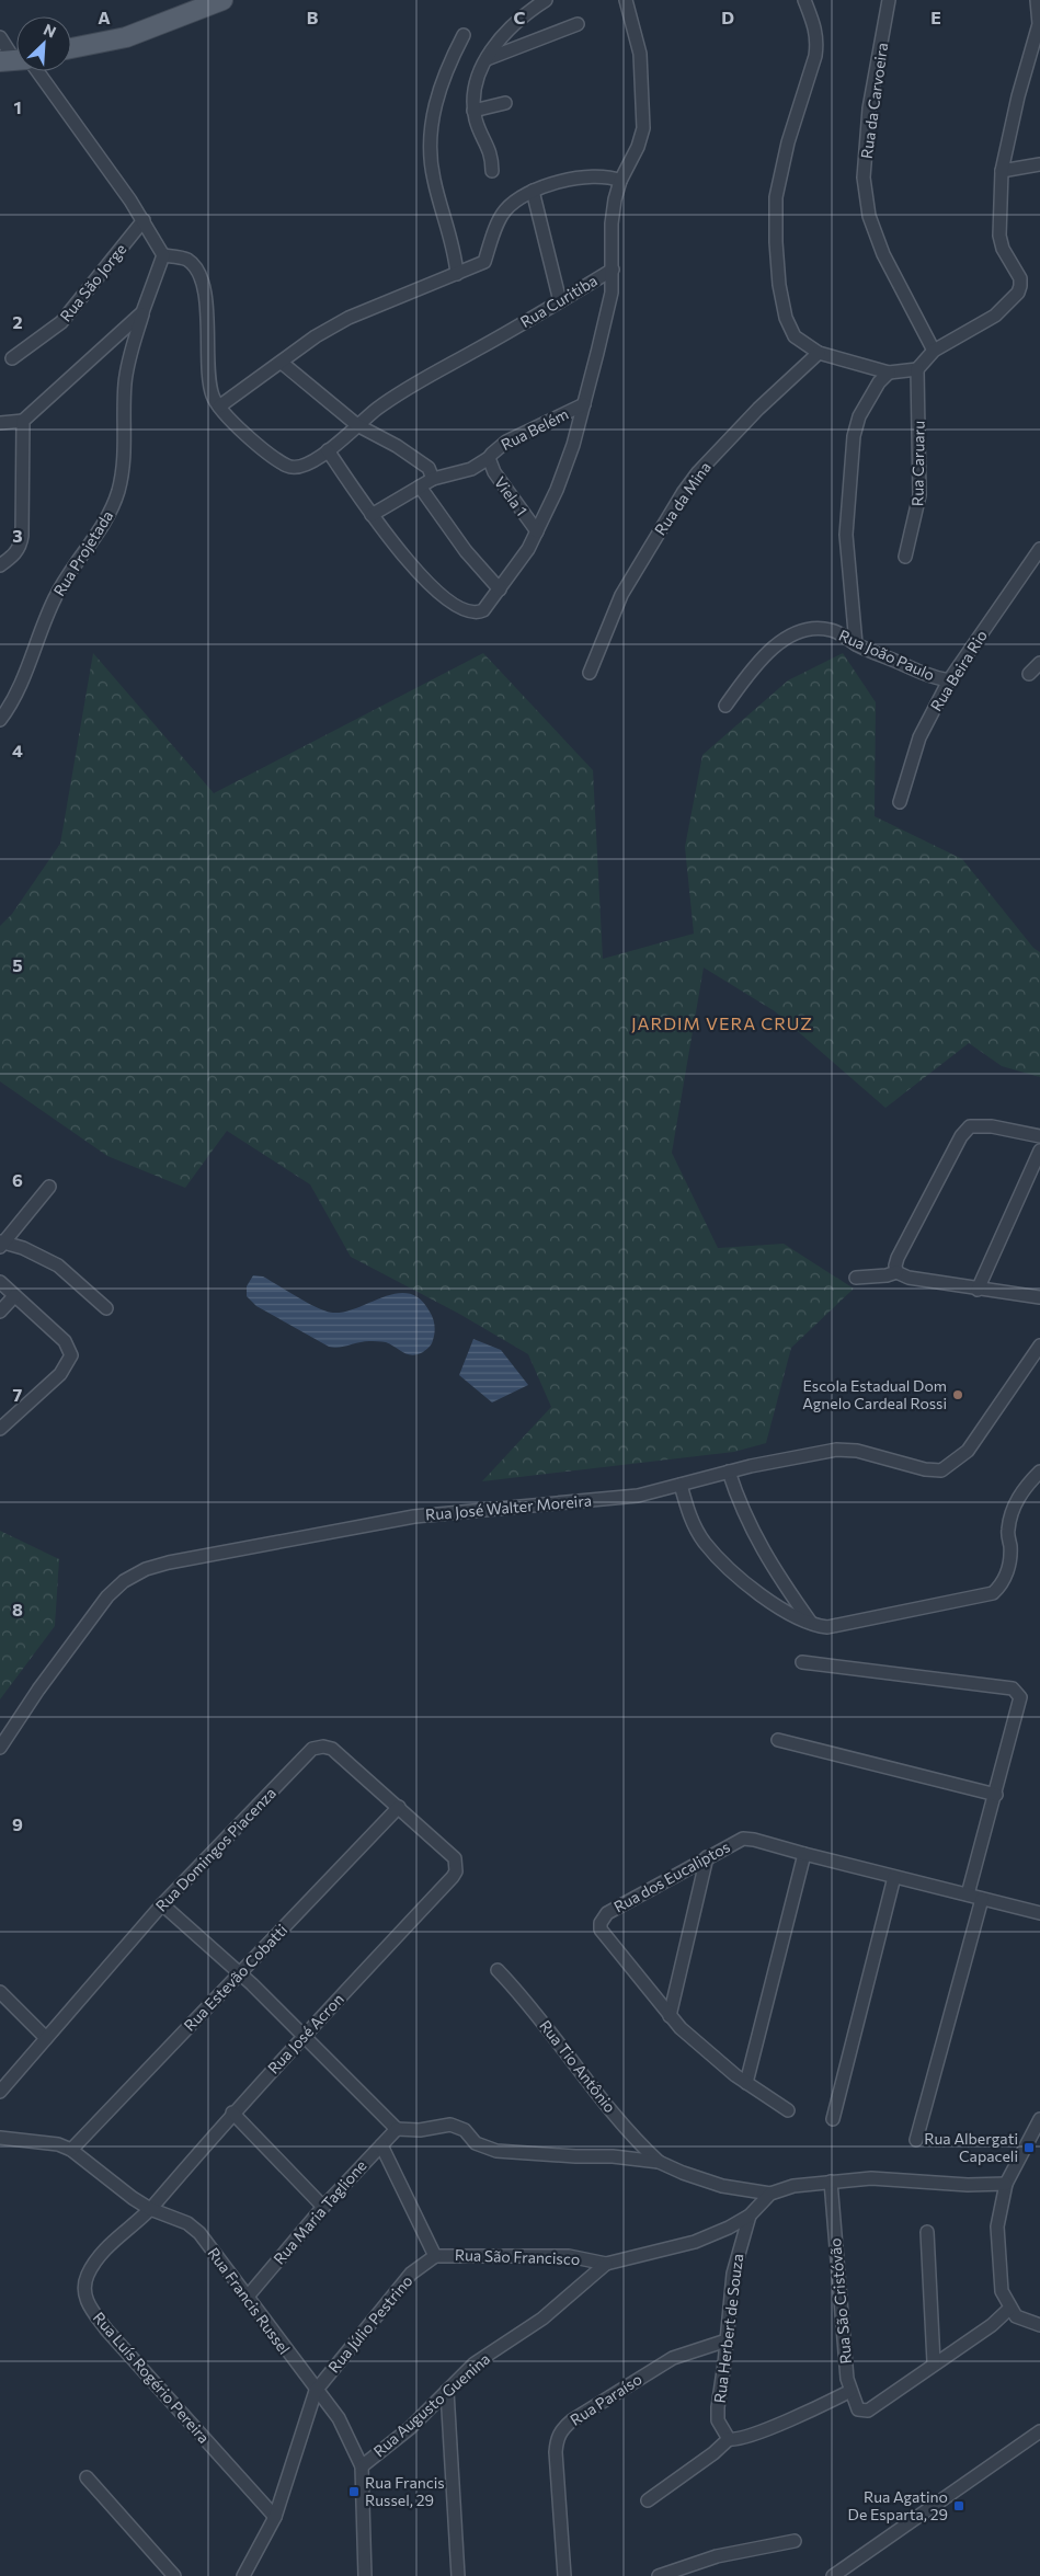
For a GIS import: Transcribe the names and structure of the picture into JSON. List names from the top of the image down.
{
  "streets": {
    "street": [
      "Rua da Carvoeira",
      "Rua São Jorge",
      "Rua Curitiba",
      "Rua Belém",
      "Rua Caruaru",
      "Viela 1",
      "Rua da Mina",
      "Rua Projetada",
      "Rua João Paulo",
      "Rua Beira Rio",
      "Rua José Walter Moreira",
      "Rua Domingos Piacenza",
      "Rua dos Eucaliptos",
      "Rua Estevão Cobatti",
      "Rua José Acron",
      "Rua Tio Antônio",
      "Rua Maria Taglione",
      "Rua São Francisco",
      "Rua Francis Russel",
      "Rua São Cristóvão",
      "Rua Júlio Pestrino",
      "Rua Herbert de Souza",
      "Rua Luís Rogério Pereira",
      "Rua Paraíso",
      "Rua Augusto Guenina"
    ]
  },
  "crossings": [
    ["Rua Curitiba", "Rua Belém"],
    ["Rua Curitiba", "Viela 1"],
    ["Rua Belém", "Viela 1"],
    ["Rua João Paulo", "Rua Beira Rio"],
    ["Rua Domingos Piacenza", "Rua Estevão Cobatti"],
    ["Rua Domingos Piacenza", "Rua José Acron"],
    ["Rua Estevão Cobatti", "Rua Francis Russel"],
    ["Rua José Acron", "Rua Francis Russel"],
    ["Rua José Acron", "Rua Luís Rogério Pereira"],
    ["Rua Maria Taglione", "Rua Francis Russel"],
    ["Rua São Francisco", "Rua Júlio Pestrino"],
    ["Rua São Francisco", "Rua Herbert de Souza"],
    ["Rua São Francisco", "Rua Augusto Guenina"],
    ["Rua Francis Russel", "Rua Júlio Pestrino"],
    ["Rua Francis Russel", "Rua Luís Rogério Pereira"],
    ["Rua Francis Russel", "Rua Augusto Guenina"],
    ["Rua Herbert de Souza", "Rua Paraíso"]
  ],
  "districts": ["JARDIM VERA CRUZ"],
  "places": {
    "other": ["Escola Estadual Dom Agnelo Cardeal Rossi"],
    "transit": ["Rua Albergati Capaceli", "Rua Francis Russel, 29", "Rua Agatino De Esparta, 29"]
  },
  "north": "top right",
  "grid": {
    "columns": [
      "A",
      "B",
      "C",
      "D",
      "E"
    ],
    "rows": [
      "1",
      "2",
      "3",
      "4",
      "5",
      "6",
      "7",
      "8",
      "9"
    ]
  }
}
